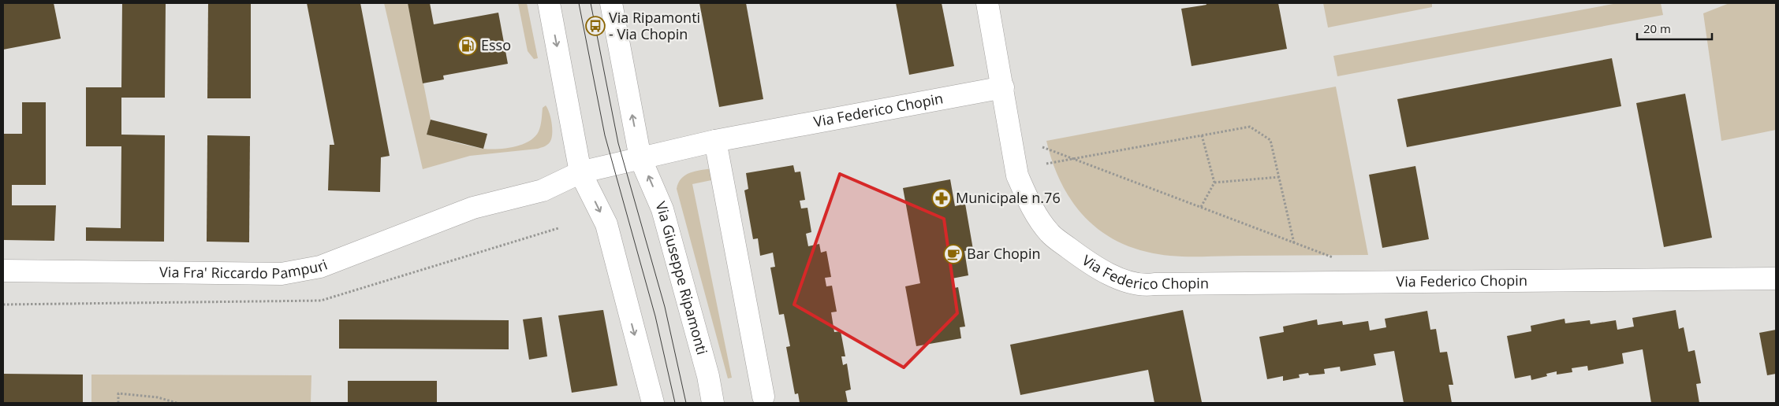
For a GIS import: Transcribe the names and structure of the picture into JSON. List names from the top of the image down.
{
  "streets": {
    "street": ["Via Federico Chopin", "Via Fra' Riccardo Pampuri", "Via Giuseppe Ripamonti"]
  },
  "crossings": [
    ["Via Federico Chopin", "Via Giuseppe Ripamonti"]
  ],
  "places": {
    "bus stop": ["Via Ripamonti - Via Chopin"],
    "fuel station": ["Esso"],
    "pharmacy": ["Municipale n.76"],
    "cafe": ["Bar Chopin"]
  },
  "scale_bar": "20 m"
}
